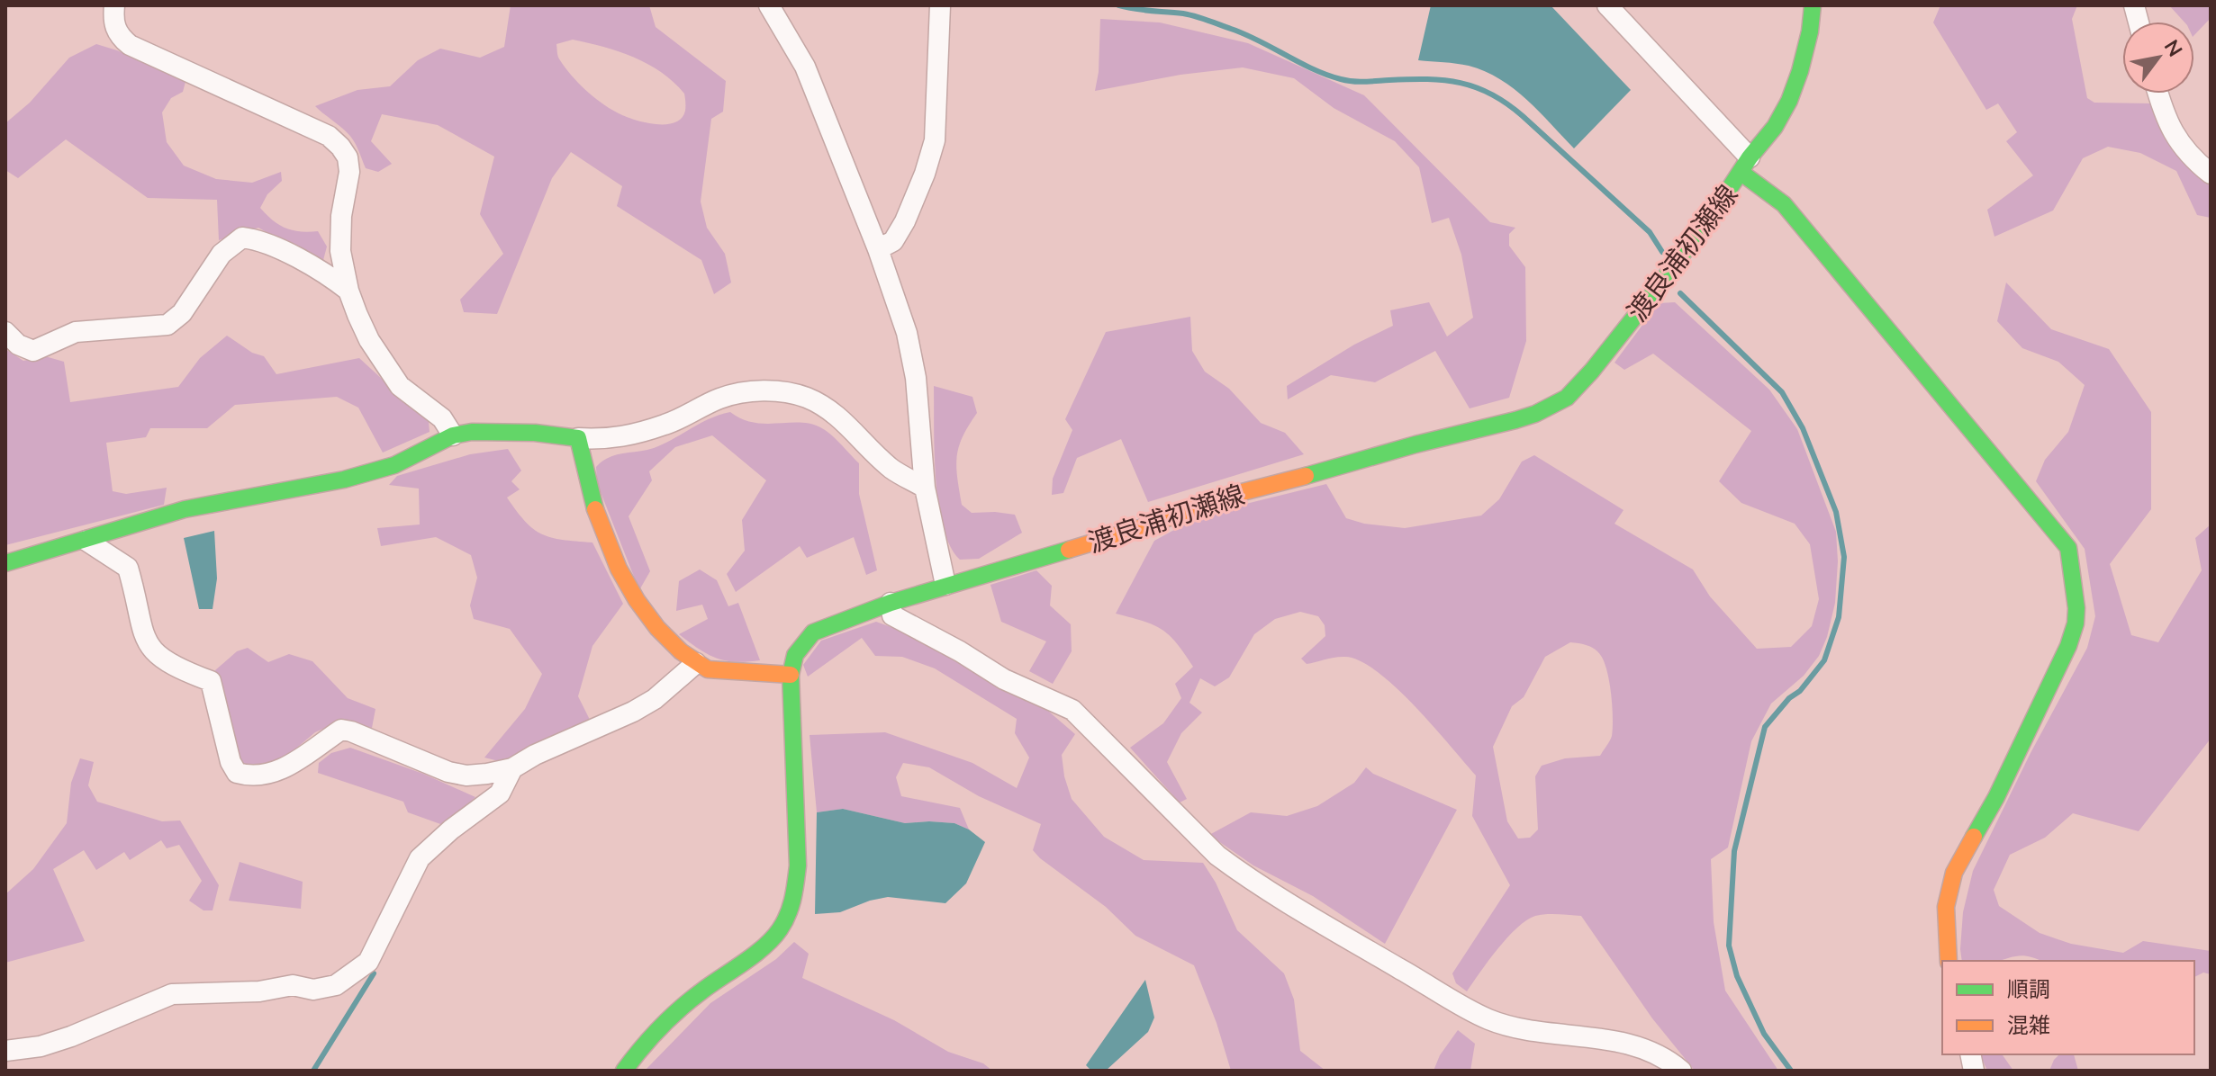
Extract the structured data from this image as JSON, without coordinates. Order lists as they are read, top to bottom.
{
  "streets": {
    "street": ["渡良浦初瀬線"]
  },
  "legend": ["順調", "混雑"],
  "north": "top right"
}
